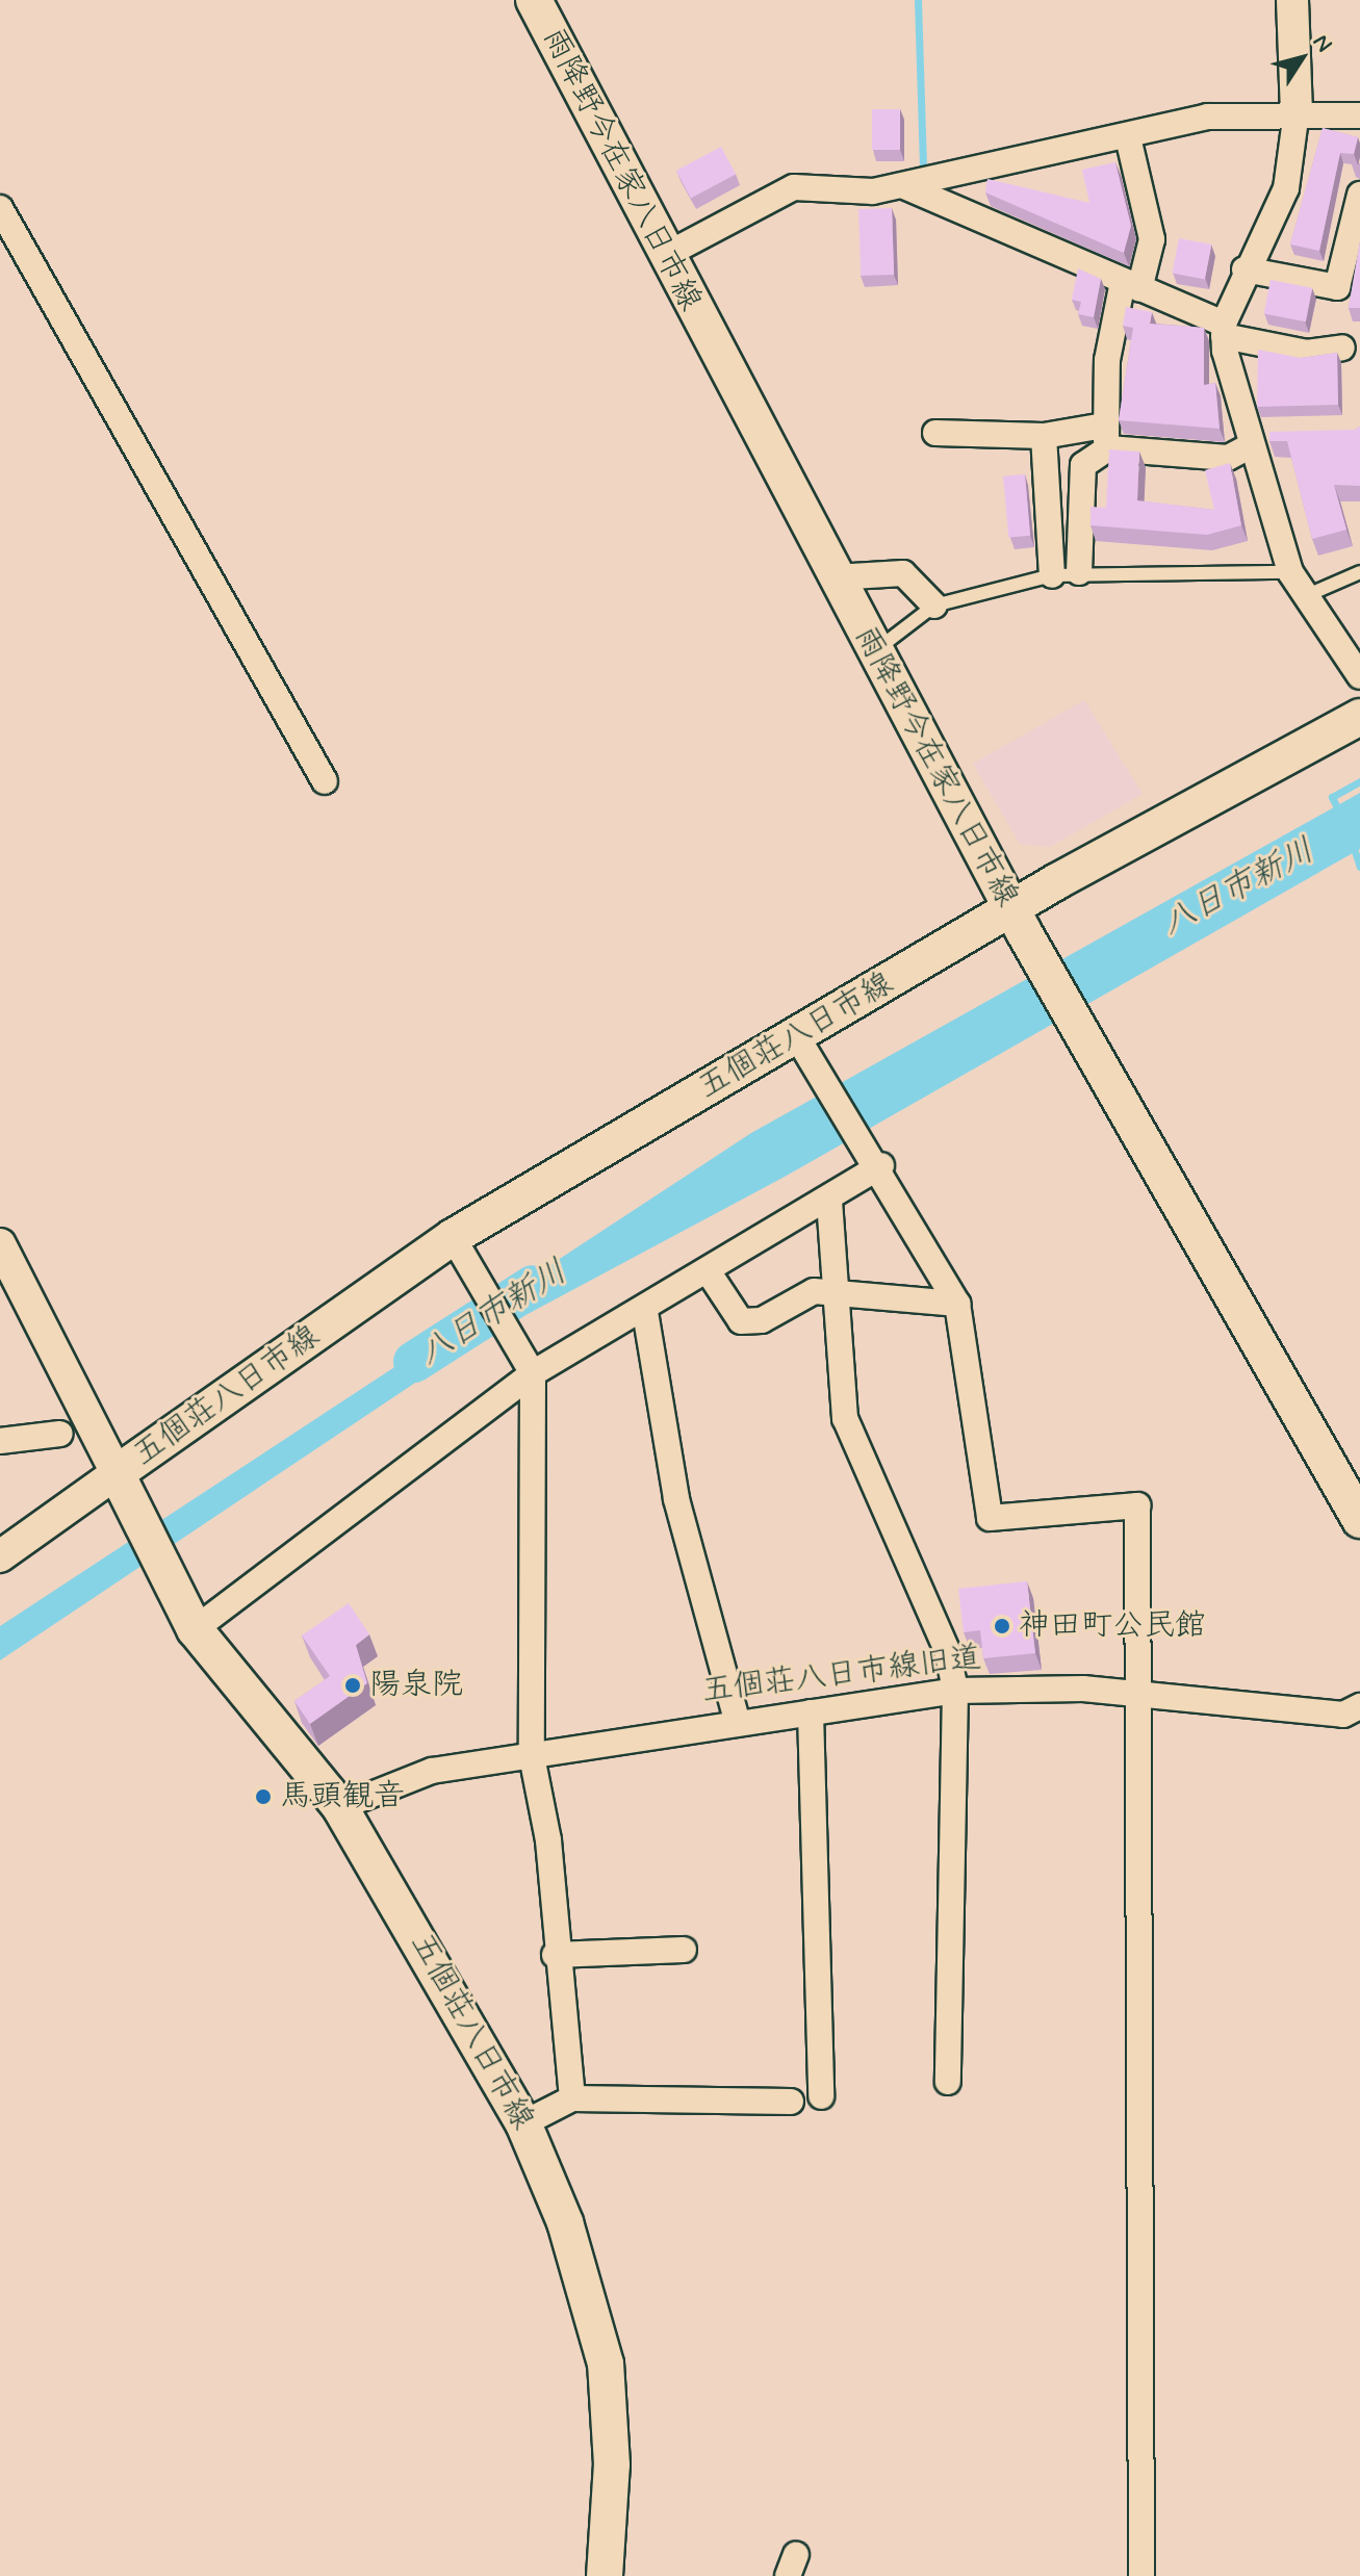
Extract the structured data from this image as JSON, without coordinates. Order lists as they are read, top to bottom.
{
  "streets": {
    "main road": ["雨降野今在家八日市線", "五個荘八日市線"],
    "street": ["五個荘八日市線旧道"]
  },
  "crossings": [
    ["雨降野今在家八日市線", "五個荘八日市線"],
    ["五個荘八日市線", "五個荘八日市線旧道"]
  ],
  "water": ["八日市新川"],
  "places": ["神田町公民館", "陽泉院", "馬頭観音"],
  "north": "top right"
}
